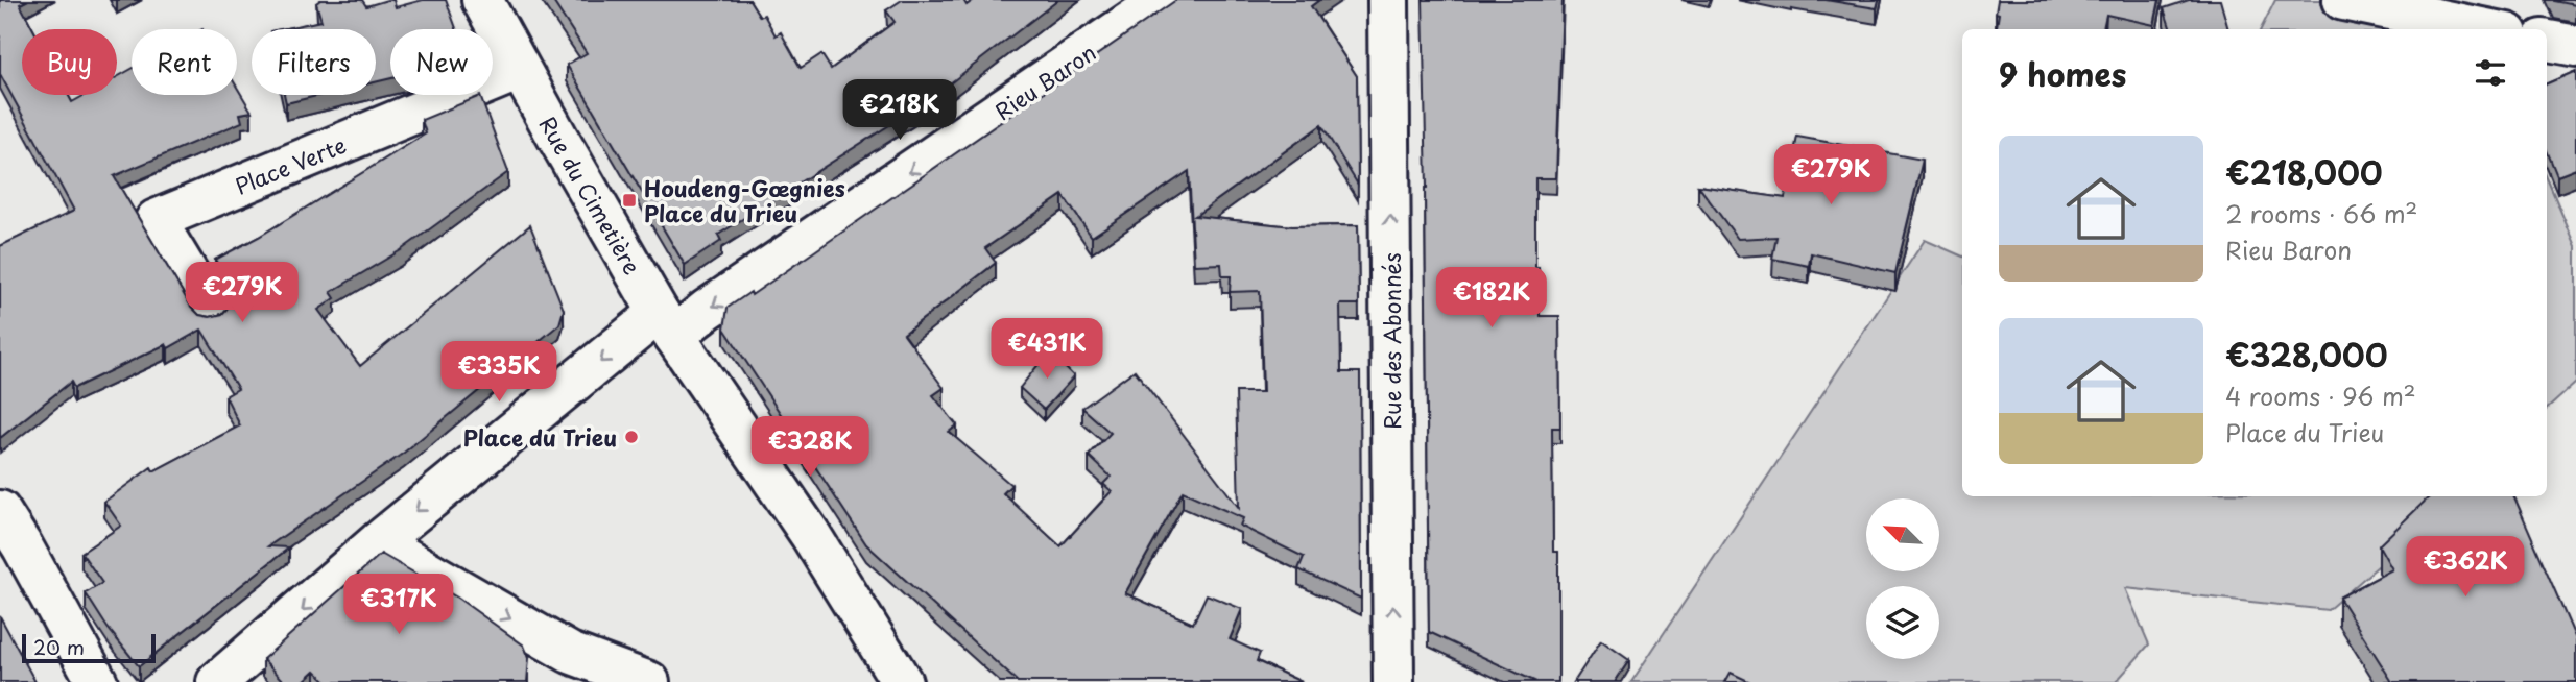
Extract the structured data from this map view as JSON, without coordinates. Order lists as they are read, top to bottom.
{
  "streets": {
    "street": [
      "Rieu Baron",
      "Place Verte",
      "Rue du Cimetière",
      "Rue des Abonnés"
    ]
  },
  "crossings": [
    ["Rieu Baron", "Rue du Cimetière"],
    ["Place Verte", "Rue du Cimetière"]
  ],
  "one_way": ["Rieu Baron", "Rue des Abonnés"],
  "places": {
    "transit": ["Houdeng-Gœgnies Place du Trieu"],
    "other": ["Place du Trieu"]
  },
  "scale_bar": "20 m",
  "north": "top left",
  "page": {
    "chip": [
      "Buy",
      "Rent",
      "Filters",
      "New"
    ],
    "heading": "9 homes",
    "price": [
      "€218K",
      "€279K",
      "€279K",
      "€182K",
      "€431K",
      "€335K",
      "€328K",
      "€362K",
      "€317K"
    ],
    "list": [
      {
        "name": "€218,000",
        "note": "2 rooms · 66 m² · Rieu Baron"
      },
      {
        "name": "€328,000",
        "note": "4 rooms · 96 m² · Place du Trieu"
      }
    ],
    "scale": "20 m"
  }
}
